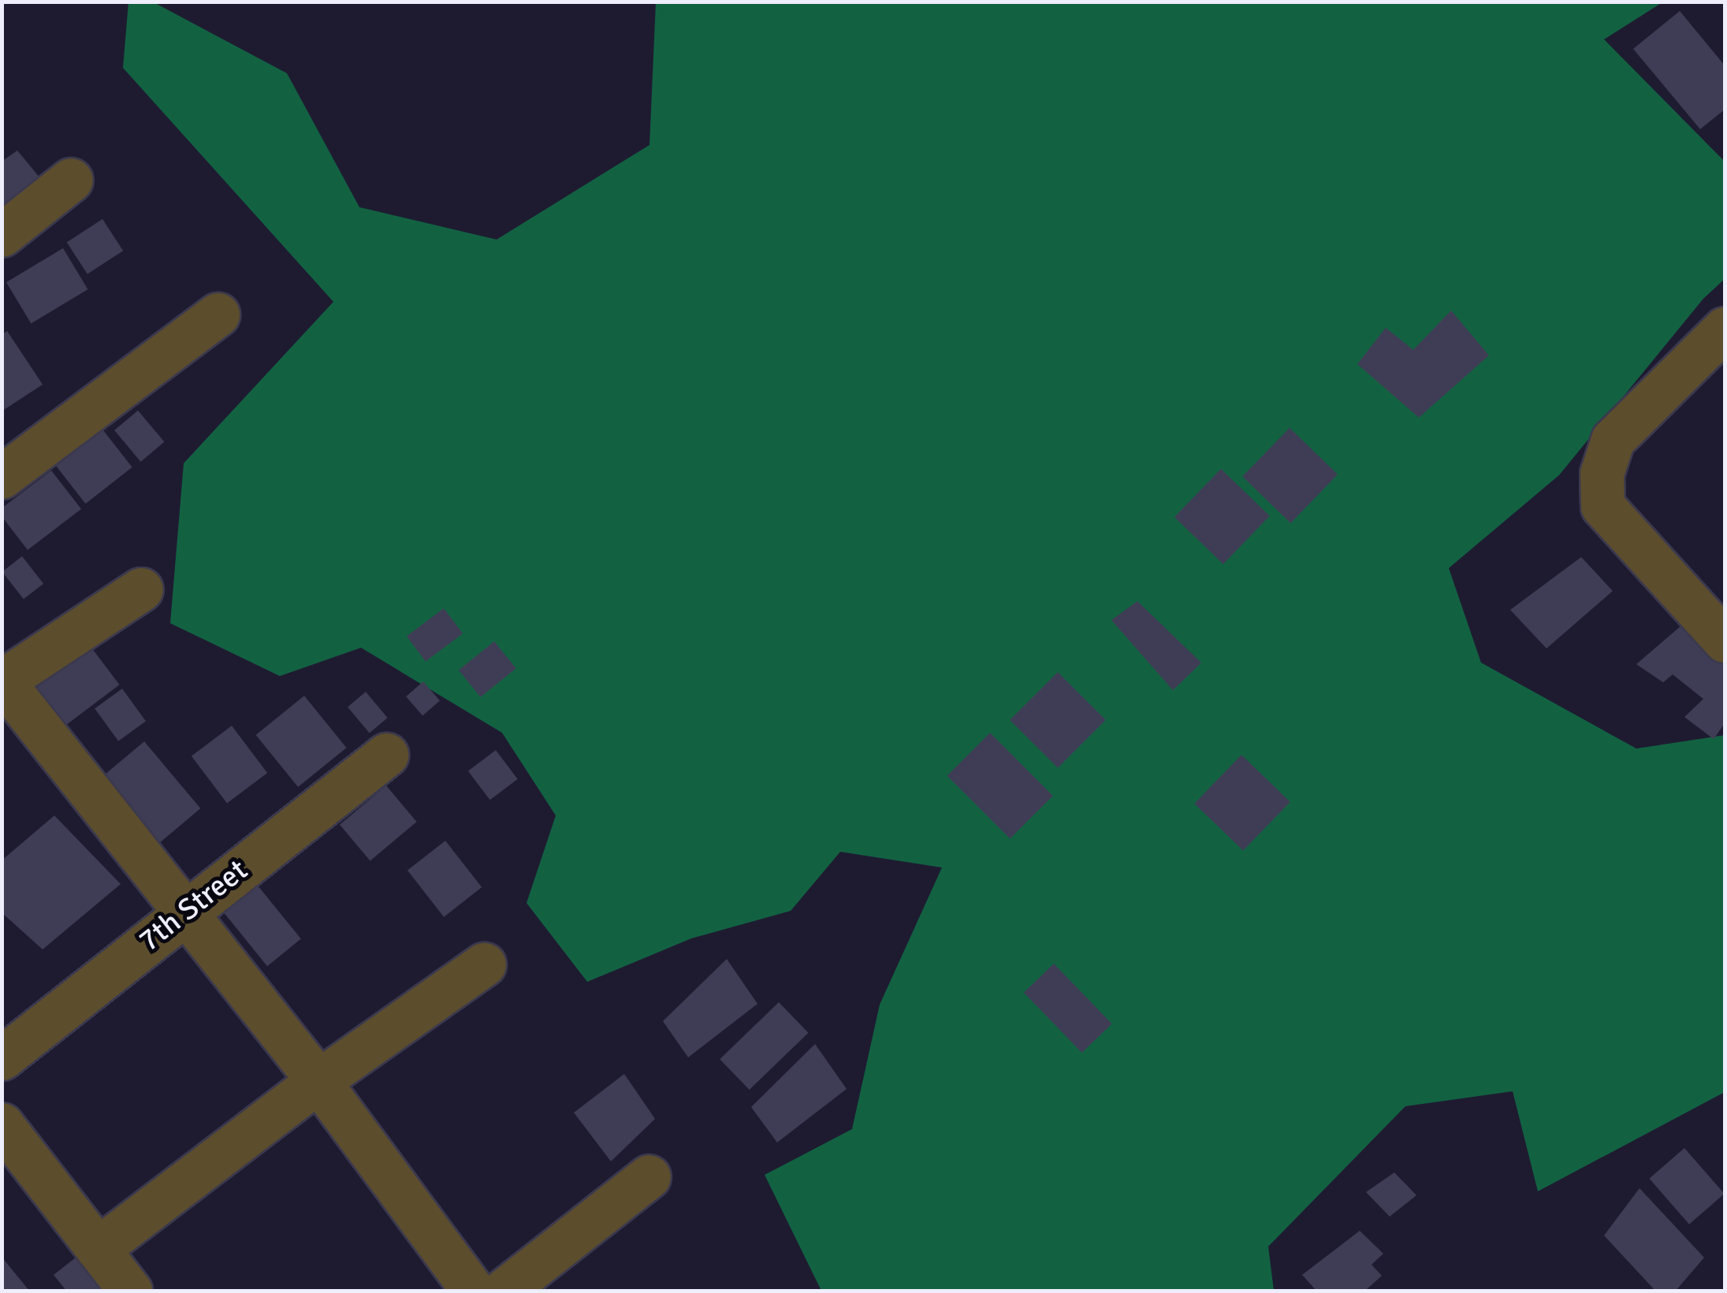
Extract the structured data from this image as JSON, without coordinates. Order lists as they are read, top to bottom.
{
  "streets": {
    "street": ["7th Street"]
  }
}
